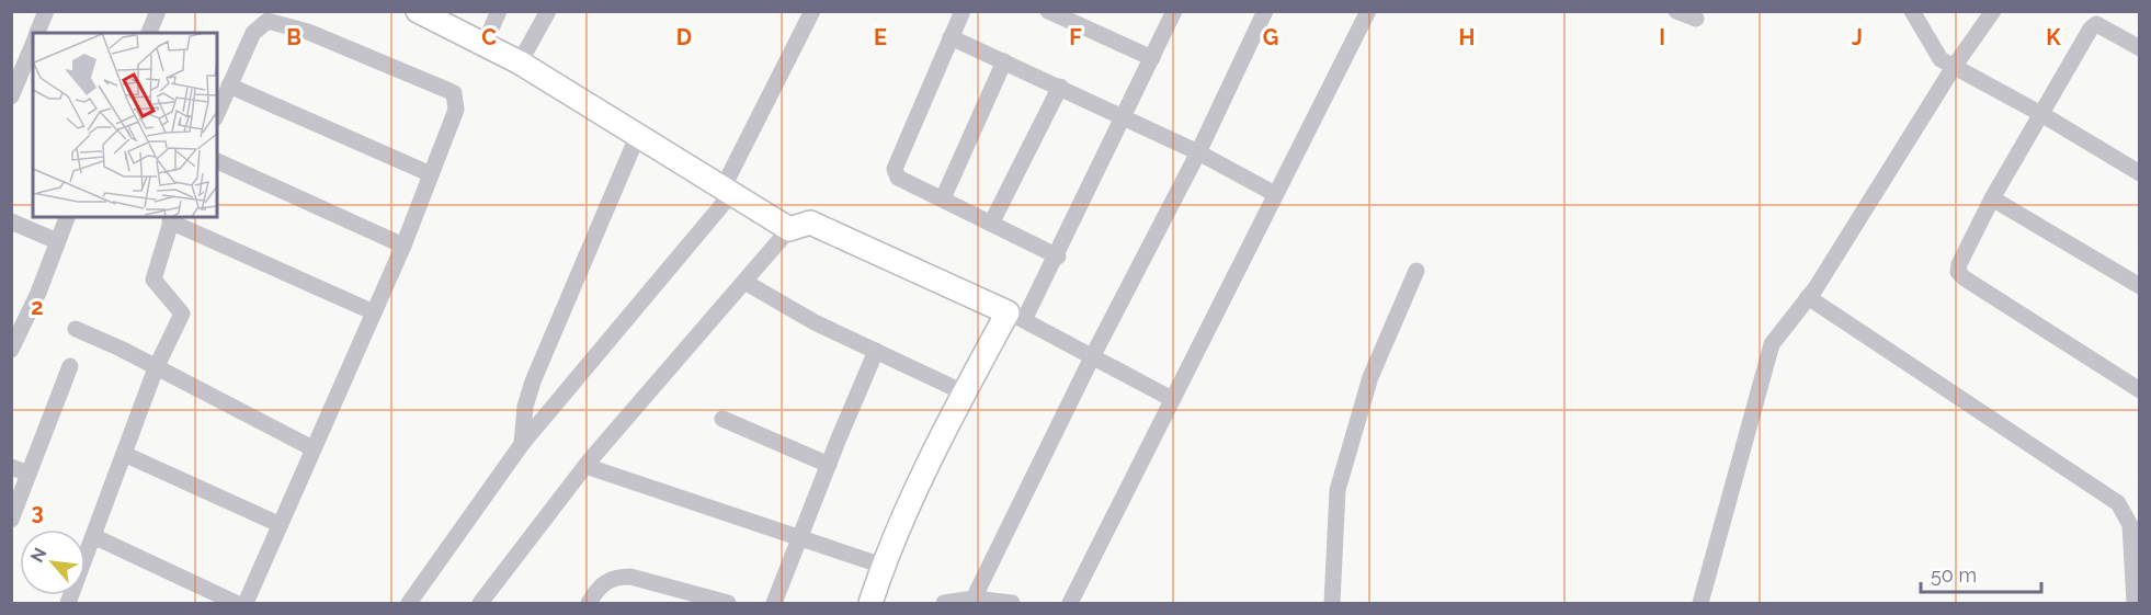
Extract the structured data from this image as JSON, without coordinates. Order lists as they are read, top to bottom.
{
  "scale_bar": "50 m",
  "north": "top left",
  "grid": {
    "columns": [
      "B",
      "C",
      "D",
      "E",
      "F",
      "G",
      "H",
      "I",
      "J",
      "K"
    ],
    "rows": ["2", "3"]
  }
}
